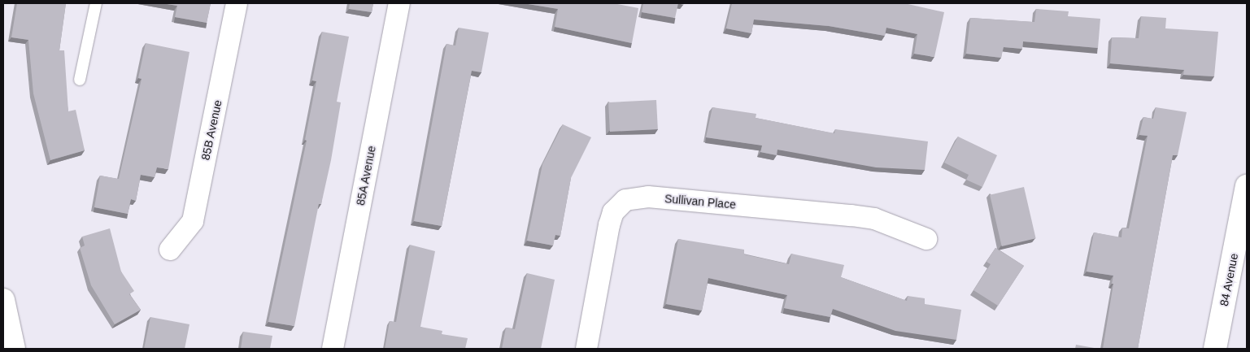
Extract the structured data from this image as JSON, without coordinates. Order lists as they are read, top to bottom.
{
  "streets": {
    "street": [
      "85B Avenue",
      "85A Avenue",
      "Sullivan Place",
      "84 Avenue"
    ]
  }
}
